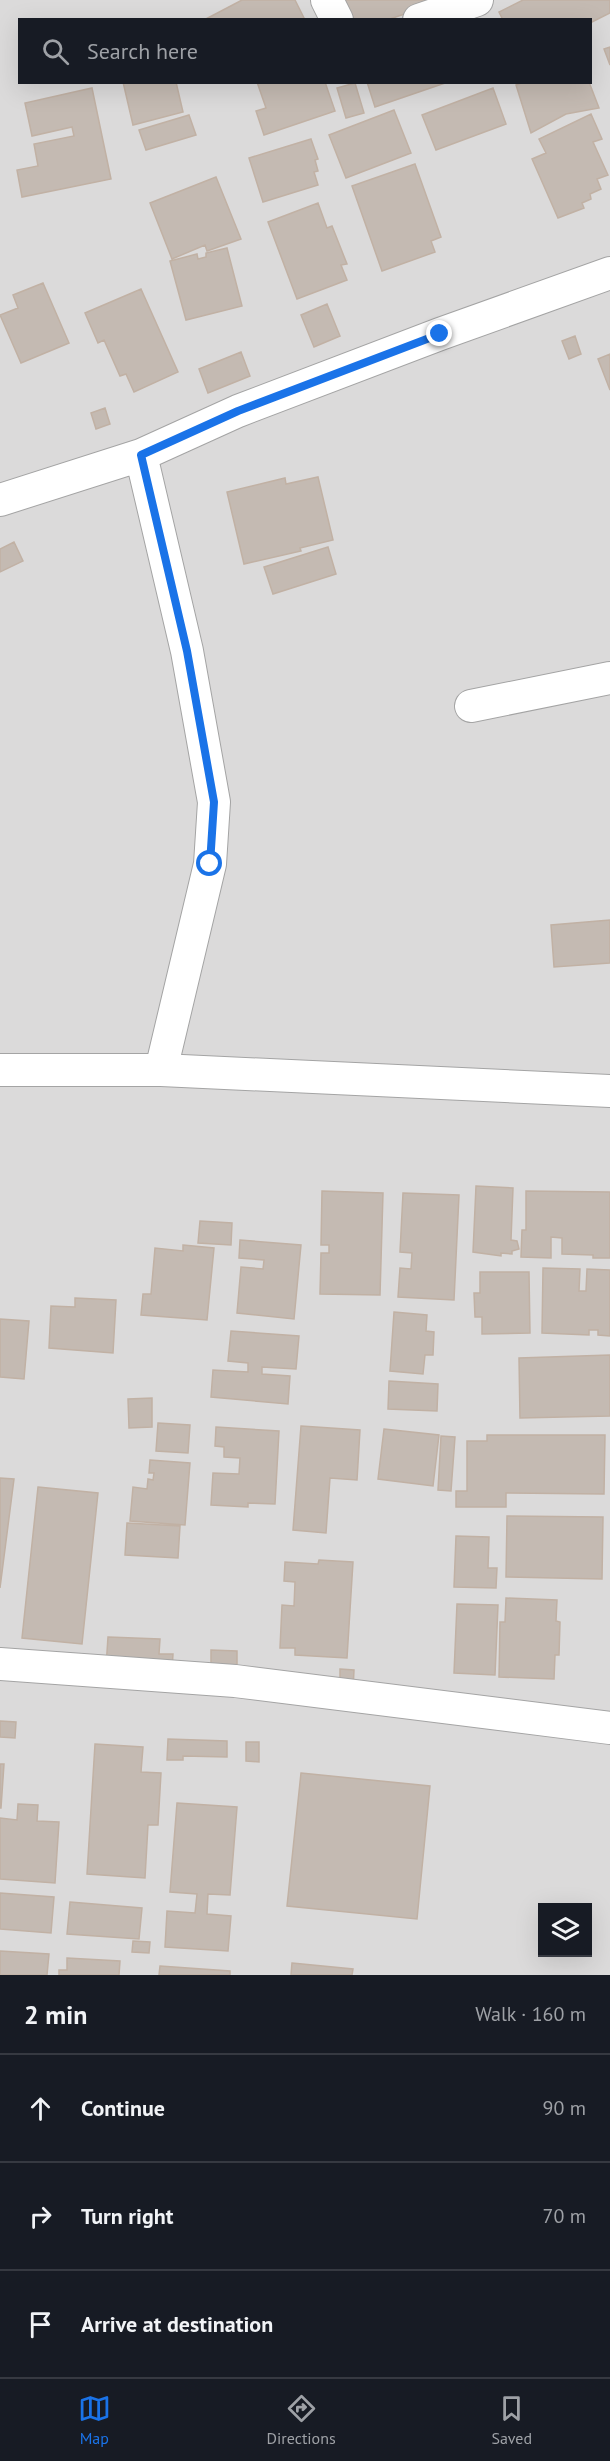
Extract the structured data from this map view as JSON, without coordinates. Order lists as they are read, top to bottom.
{
  "page": {
    "search": "Search here",
    "heading": ["2 min", "Walk · 160 m"],
    "list": [
      ["Continue", "90 m"],
      ["Turn right", "70 m"],
      "Arrive at destination"
    ],
    "nav": ["Map", "Directions", "Saved"]
  }
}
